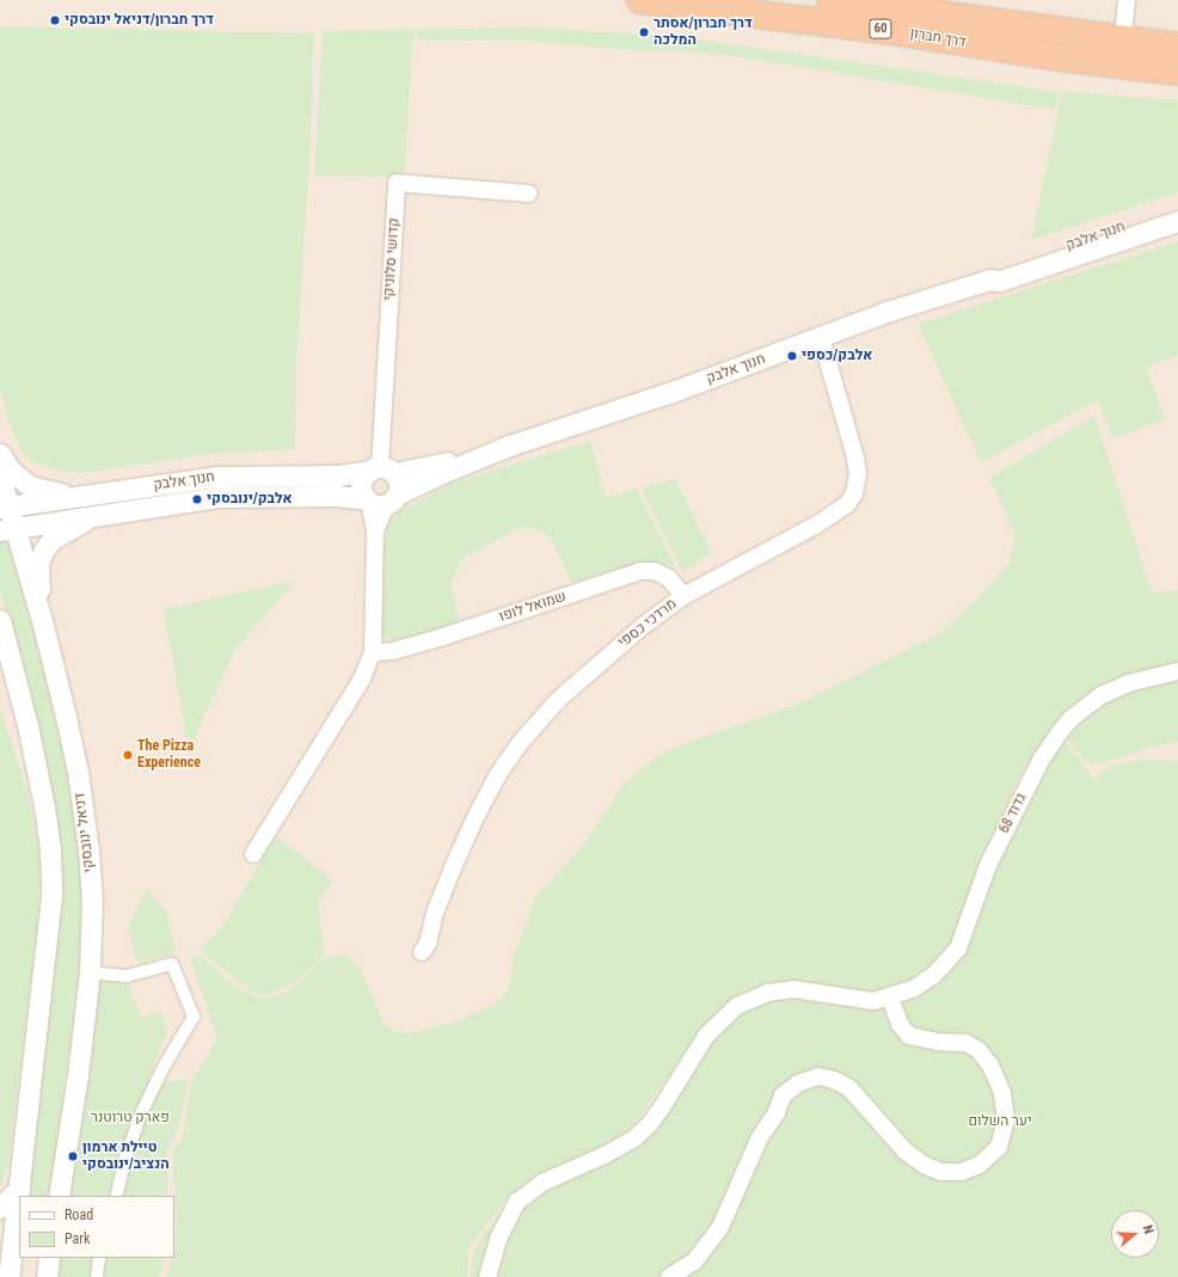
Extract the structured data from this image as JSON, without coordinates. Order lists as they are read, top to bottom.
{
  "streets": {
    "highway": ["60", "דרך חברון"],
    "street": [
      "חנוך אלבק",
      "קדושי סלוניקי",
      "שמואל לופו",
      "מרדכי כספי",
      "גדוד 68",
      "דניאל ינובסקי"
    ]
  },
  "crossings": [
    ["60", "דרך חברון"],
    ["חנוך אלבק", "קדושי סלוניקי"],
    ["חנוך אלבק", "מרדכי כספי"],
    ["חנוך אלבק", "דניאל ינובסקי"],
    ["שמואל לופו", "מרדכי כספי"]
  ],
  "parks": ["פארק טרוטנר", "יער השלום"],
  "places": [
    "דרך חברון/דניאל ינובסקי",
    "דרך חברון/אסתר המלכה",
    "אלבק/כספי",
    "אלבק/ינובסקי",
    "The Pizza Experience",
    "טיילת ארמון הנציב/ינובסקי"
  ],
  "legend": ["Road", "Park"],
  "north": "right"
}
